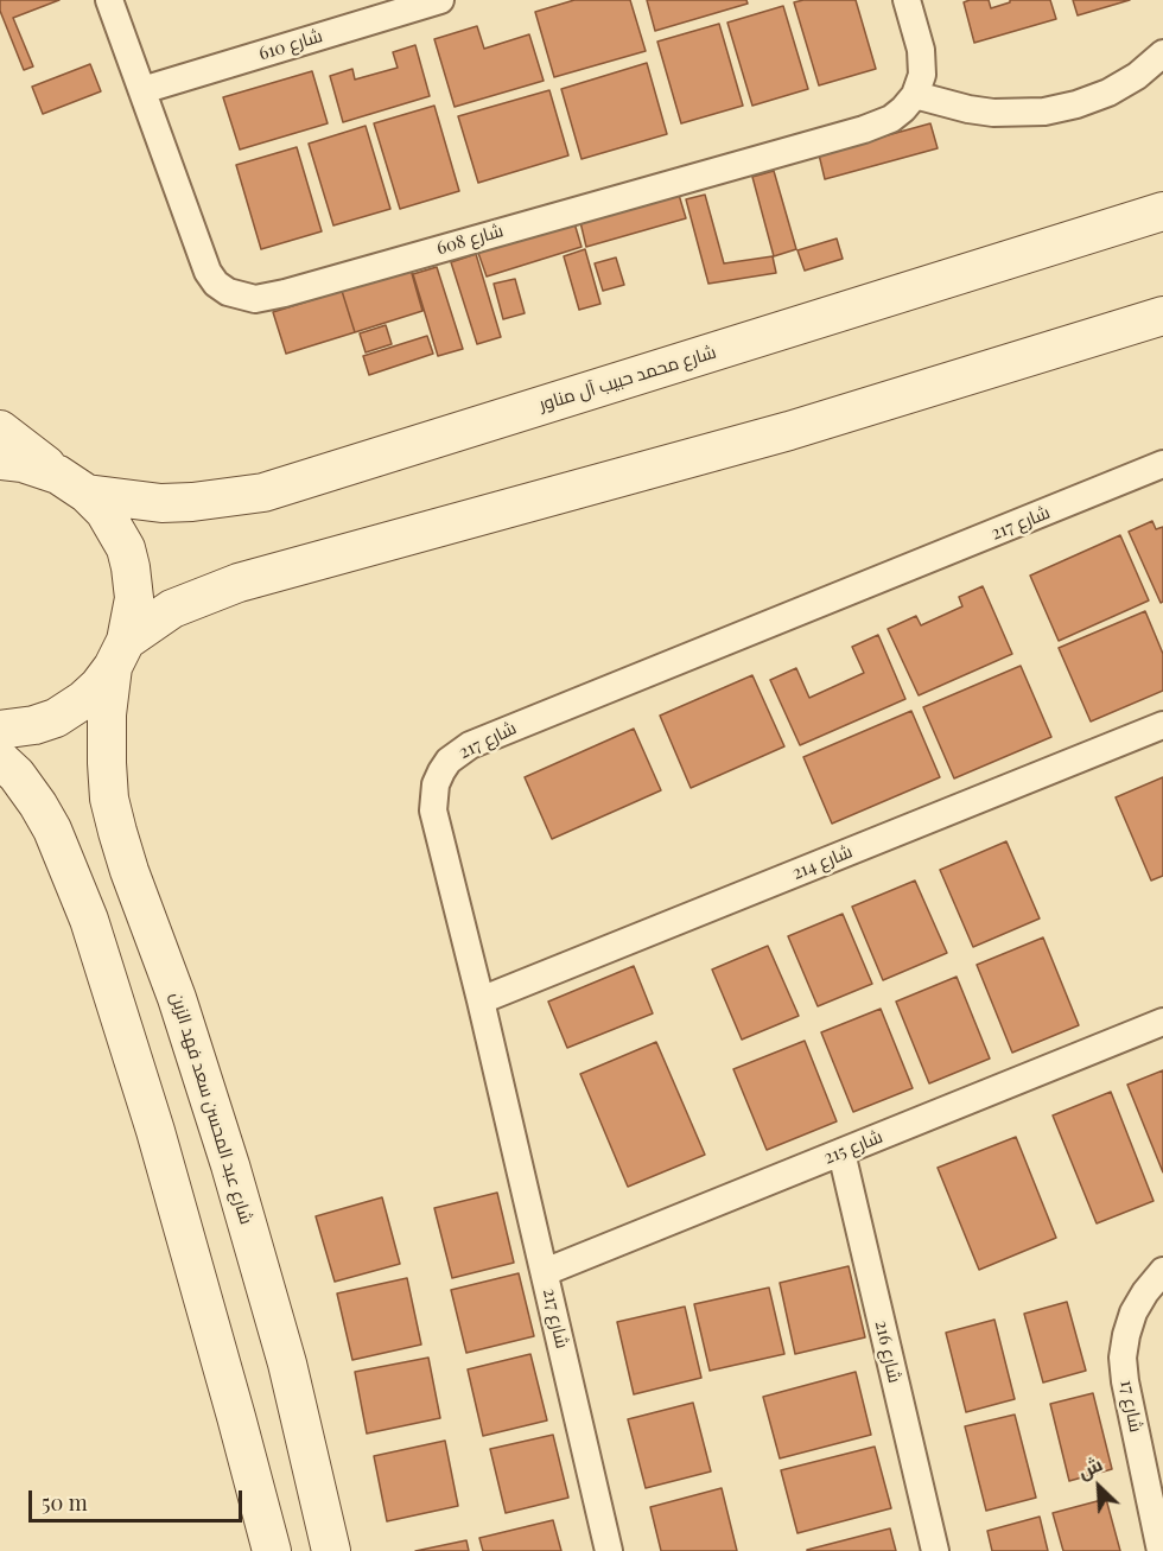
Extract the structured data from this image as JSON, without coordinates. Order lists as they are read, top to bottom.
{
  "streets": {
    "main road": ["شارع محمد حبيب آل مناور", "شارع عبد المحسن سعد فهد الزبن"],
    "street": [
      "شارع 610",
      "شارع 608",
      "شارع 217",
      "شارع 214",
      "شارع 215",
      "شارع 216",
      "شارع 17"
    ]
  },
  "crossings": [
    ["شارع 610", "شارع 608"],
    ["شارع محمد حبيب آل مناور", "شارع عبد المحسن سعد فهد الزبن"],
    ["شارع 217", "شارع 214"],
    ["شارع 217", "شارع 215"],
    ["شارع 215", "شارع 216"]
  ],
  "scale_bar": "50 m",
  "north": "top left"
}
